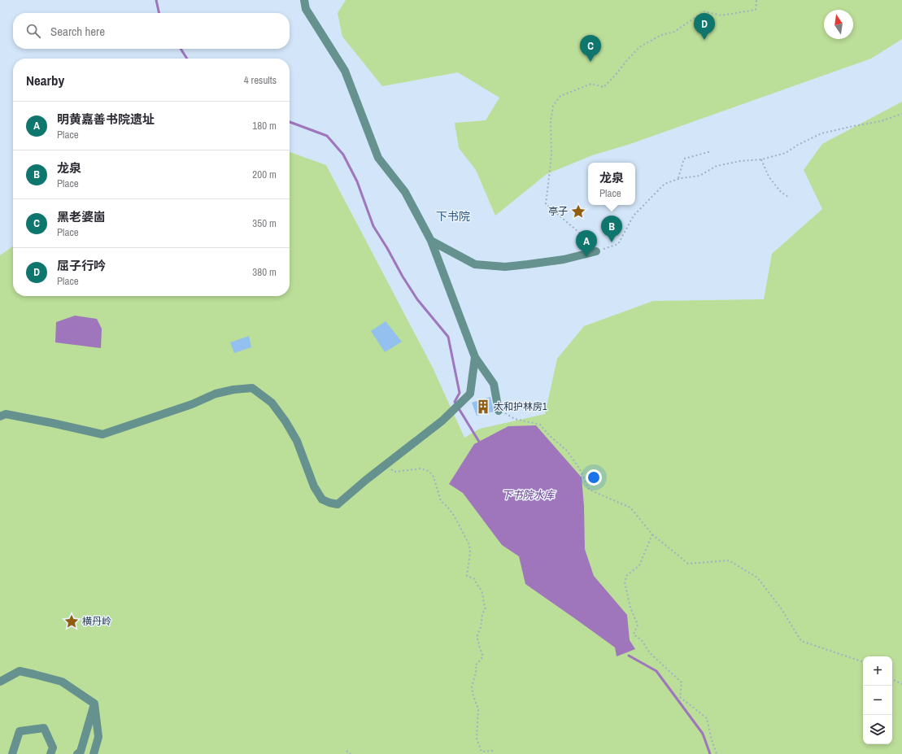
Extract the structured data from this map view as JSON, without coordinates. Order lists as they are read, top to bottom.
{
  "districts": ["下书院"],
  "water": ["下书院水库"],
  "places": {
    "place": ["亭子", "横丹岭"],
    "building": ["太和护林房1"]
  },
  "north": "top",
  "page": {
    "pins": [
      "D",
      "C",
      "B",
      "A"
    ],
    "search": "Search here",
    "heading": ["Nearby", "4 results"],
    "list": [
      {
        "mark": "A",
        "name": "明黄嘉善书院遗址",
        "note": "Place",
        "value": "180 m"
      },
      {
        "mark": "B",
        "name": "龙泉",
        "note": "Place",
        "value": "200 m"
      },
      {
        "mark": "C",
        "name": "黑老婆崮",
        "note": "Place",
        "value": "350 m"
      },
      {
        "mark": "D",
        "name": "屈子行吟",
        "note": "Place",
        "value": "380 m"
      }
    ],
    "popup": ["龙泉", "Place"],
    "map_buttons": ["+", "−"]
  }
}
